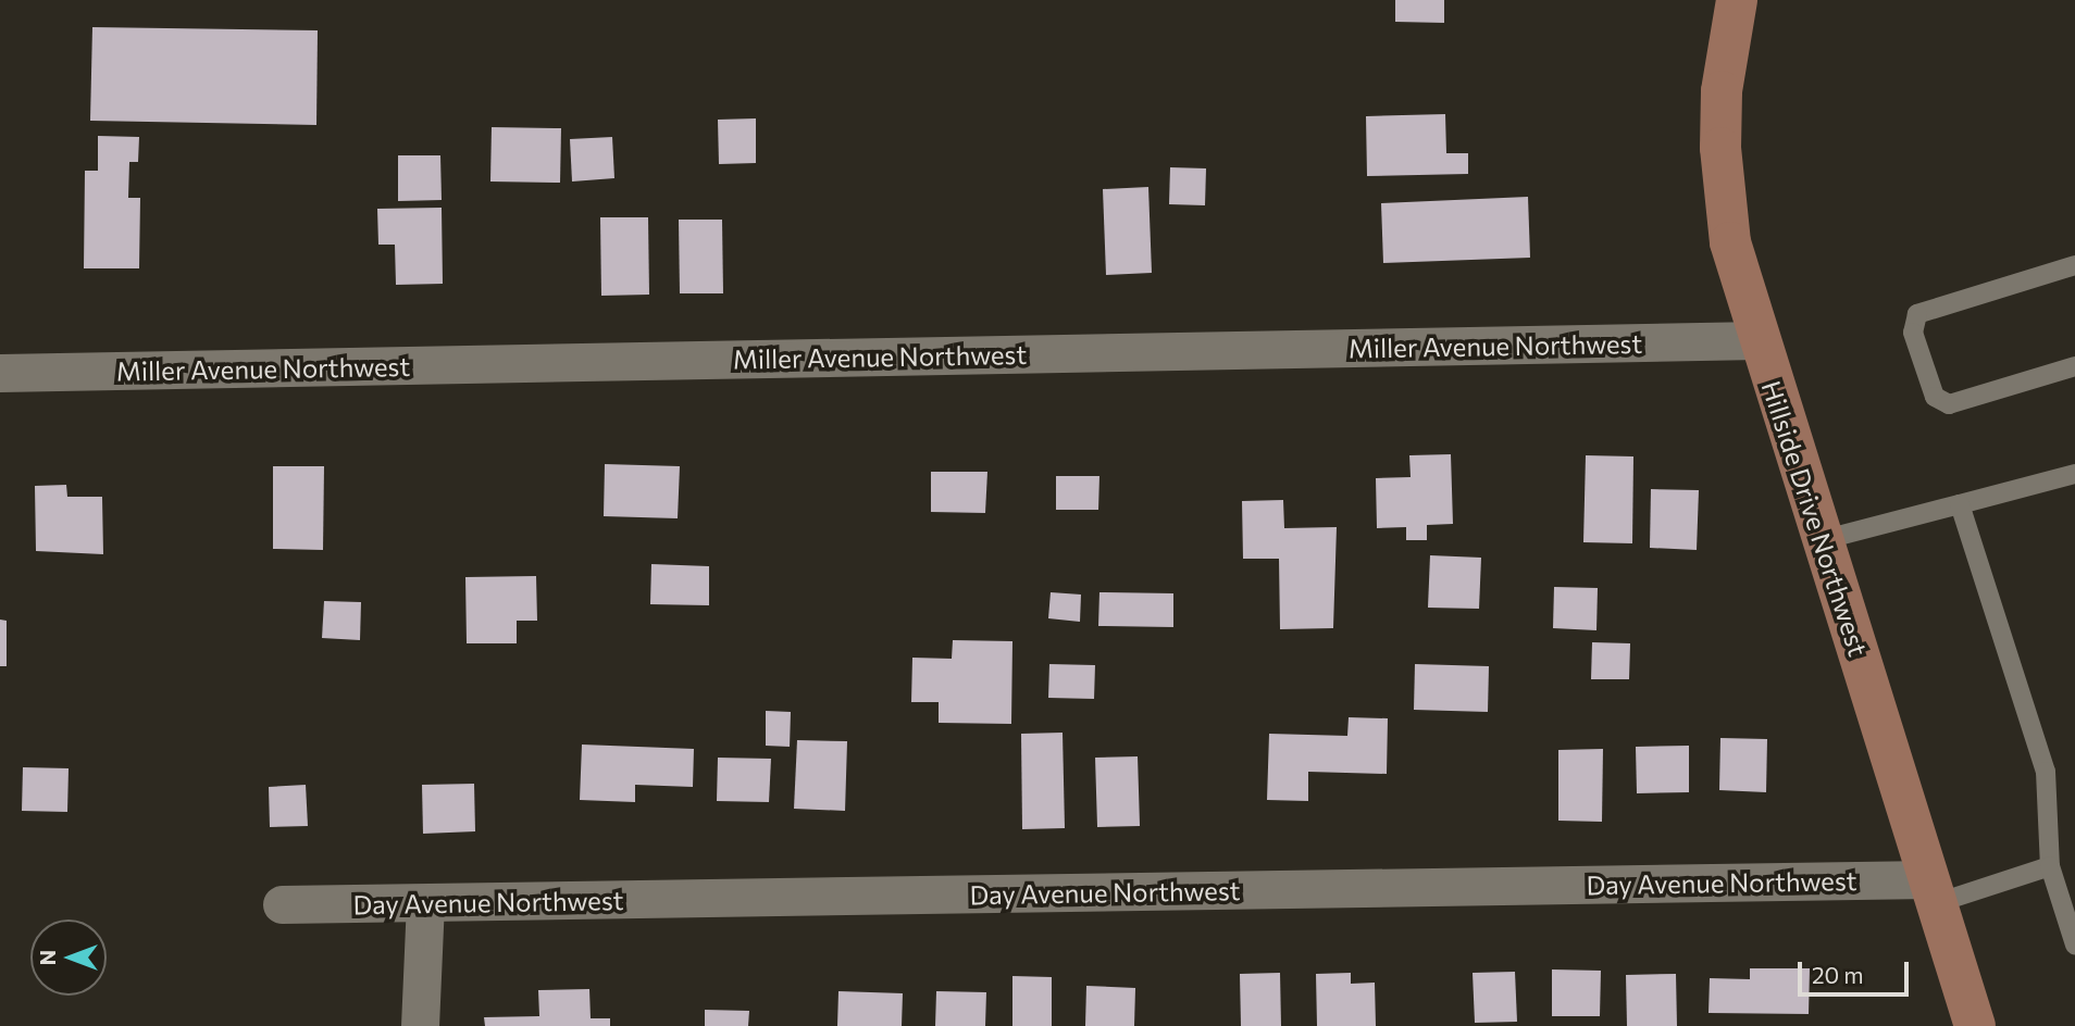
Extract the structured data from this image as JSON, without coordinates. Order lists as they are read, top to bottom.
{
  "streets": {
    "main road": ["Hillside Drive Northwest"],
    "street": ["Miller Avenue Northwest", "Day Avenue Northwest"]
  },
  "crossings": [
    ["Miller Avenue Northwest", "Hillside Drive Northwest"],
    ["Hillside Drive Northwest", "Day Avenue Northwest"]
  ],
  "scale_bar": "20 m",
  "north": "left"
}
